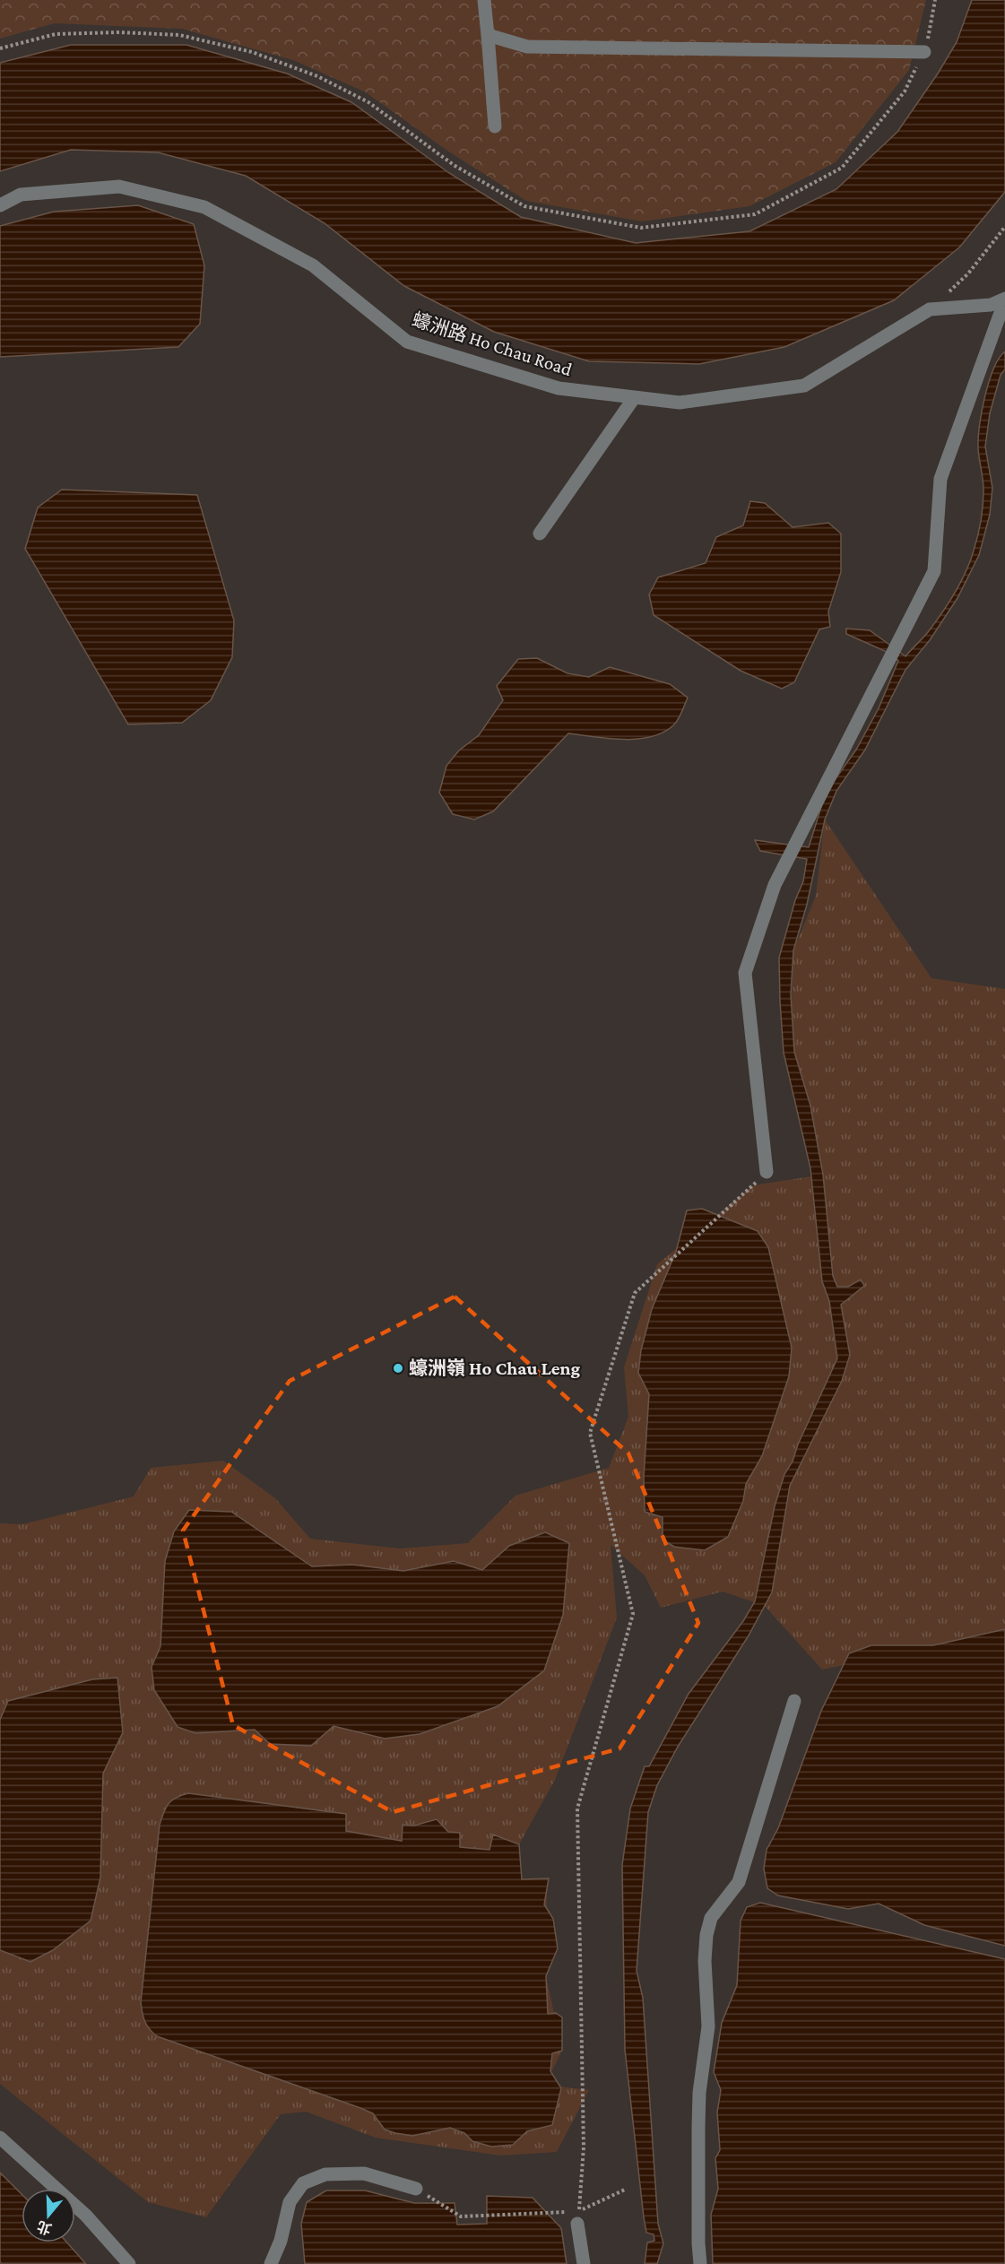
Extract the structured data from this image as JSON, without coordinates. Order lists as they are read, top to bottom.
{
  "streets": {
    "street": ["蠔洲路 Ho Chau Road"]
  },
  "places": ["蠔洲嶺 Ho Chau Leng"],
  "north": "bottom"
}
